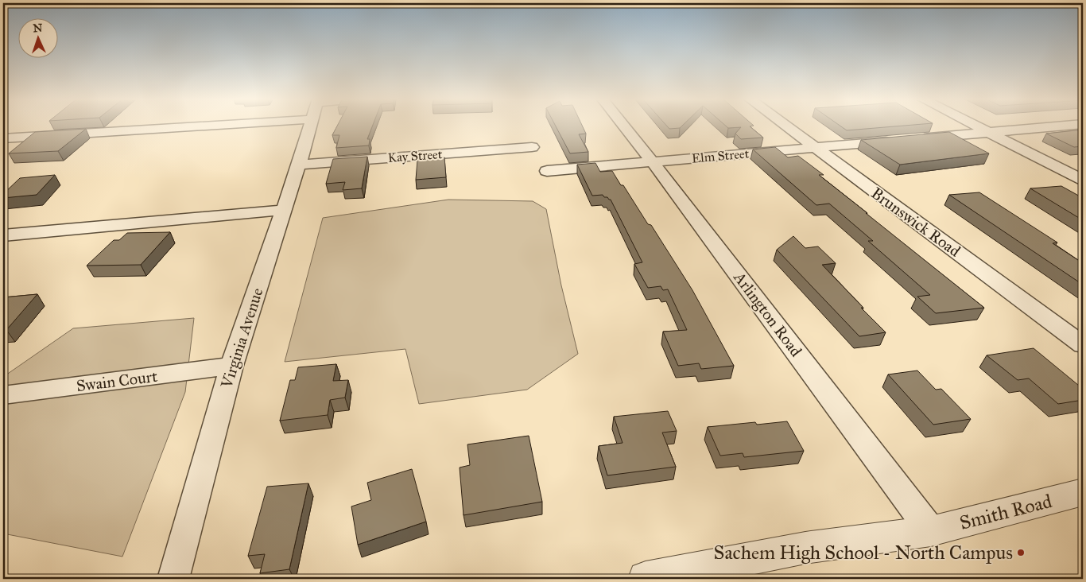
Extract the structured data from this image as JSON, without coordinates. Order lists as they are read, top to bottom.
{
  "streets": {
    "street": [
      "Kay Street",
      "Elm Street",
      "Brunswick Road",
      "Arlington Road",
      "Virginia Avenue",
      "Swain Court",
      "Smith Road"
    ]
  },
  "crossings": [
    ["Kay Street", "Virginia Avenue"],
    ["Elm Street", "Brunswick Road"],
    ["Elm Street", "Arlington Road"],
    ["Arlington Road", "Smith Road"],
    ["Virginia Avenue", "Swain Court"]
  ],
  "places": ["Sachem High School - North Campus"],
  "north": "top"
}
